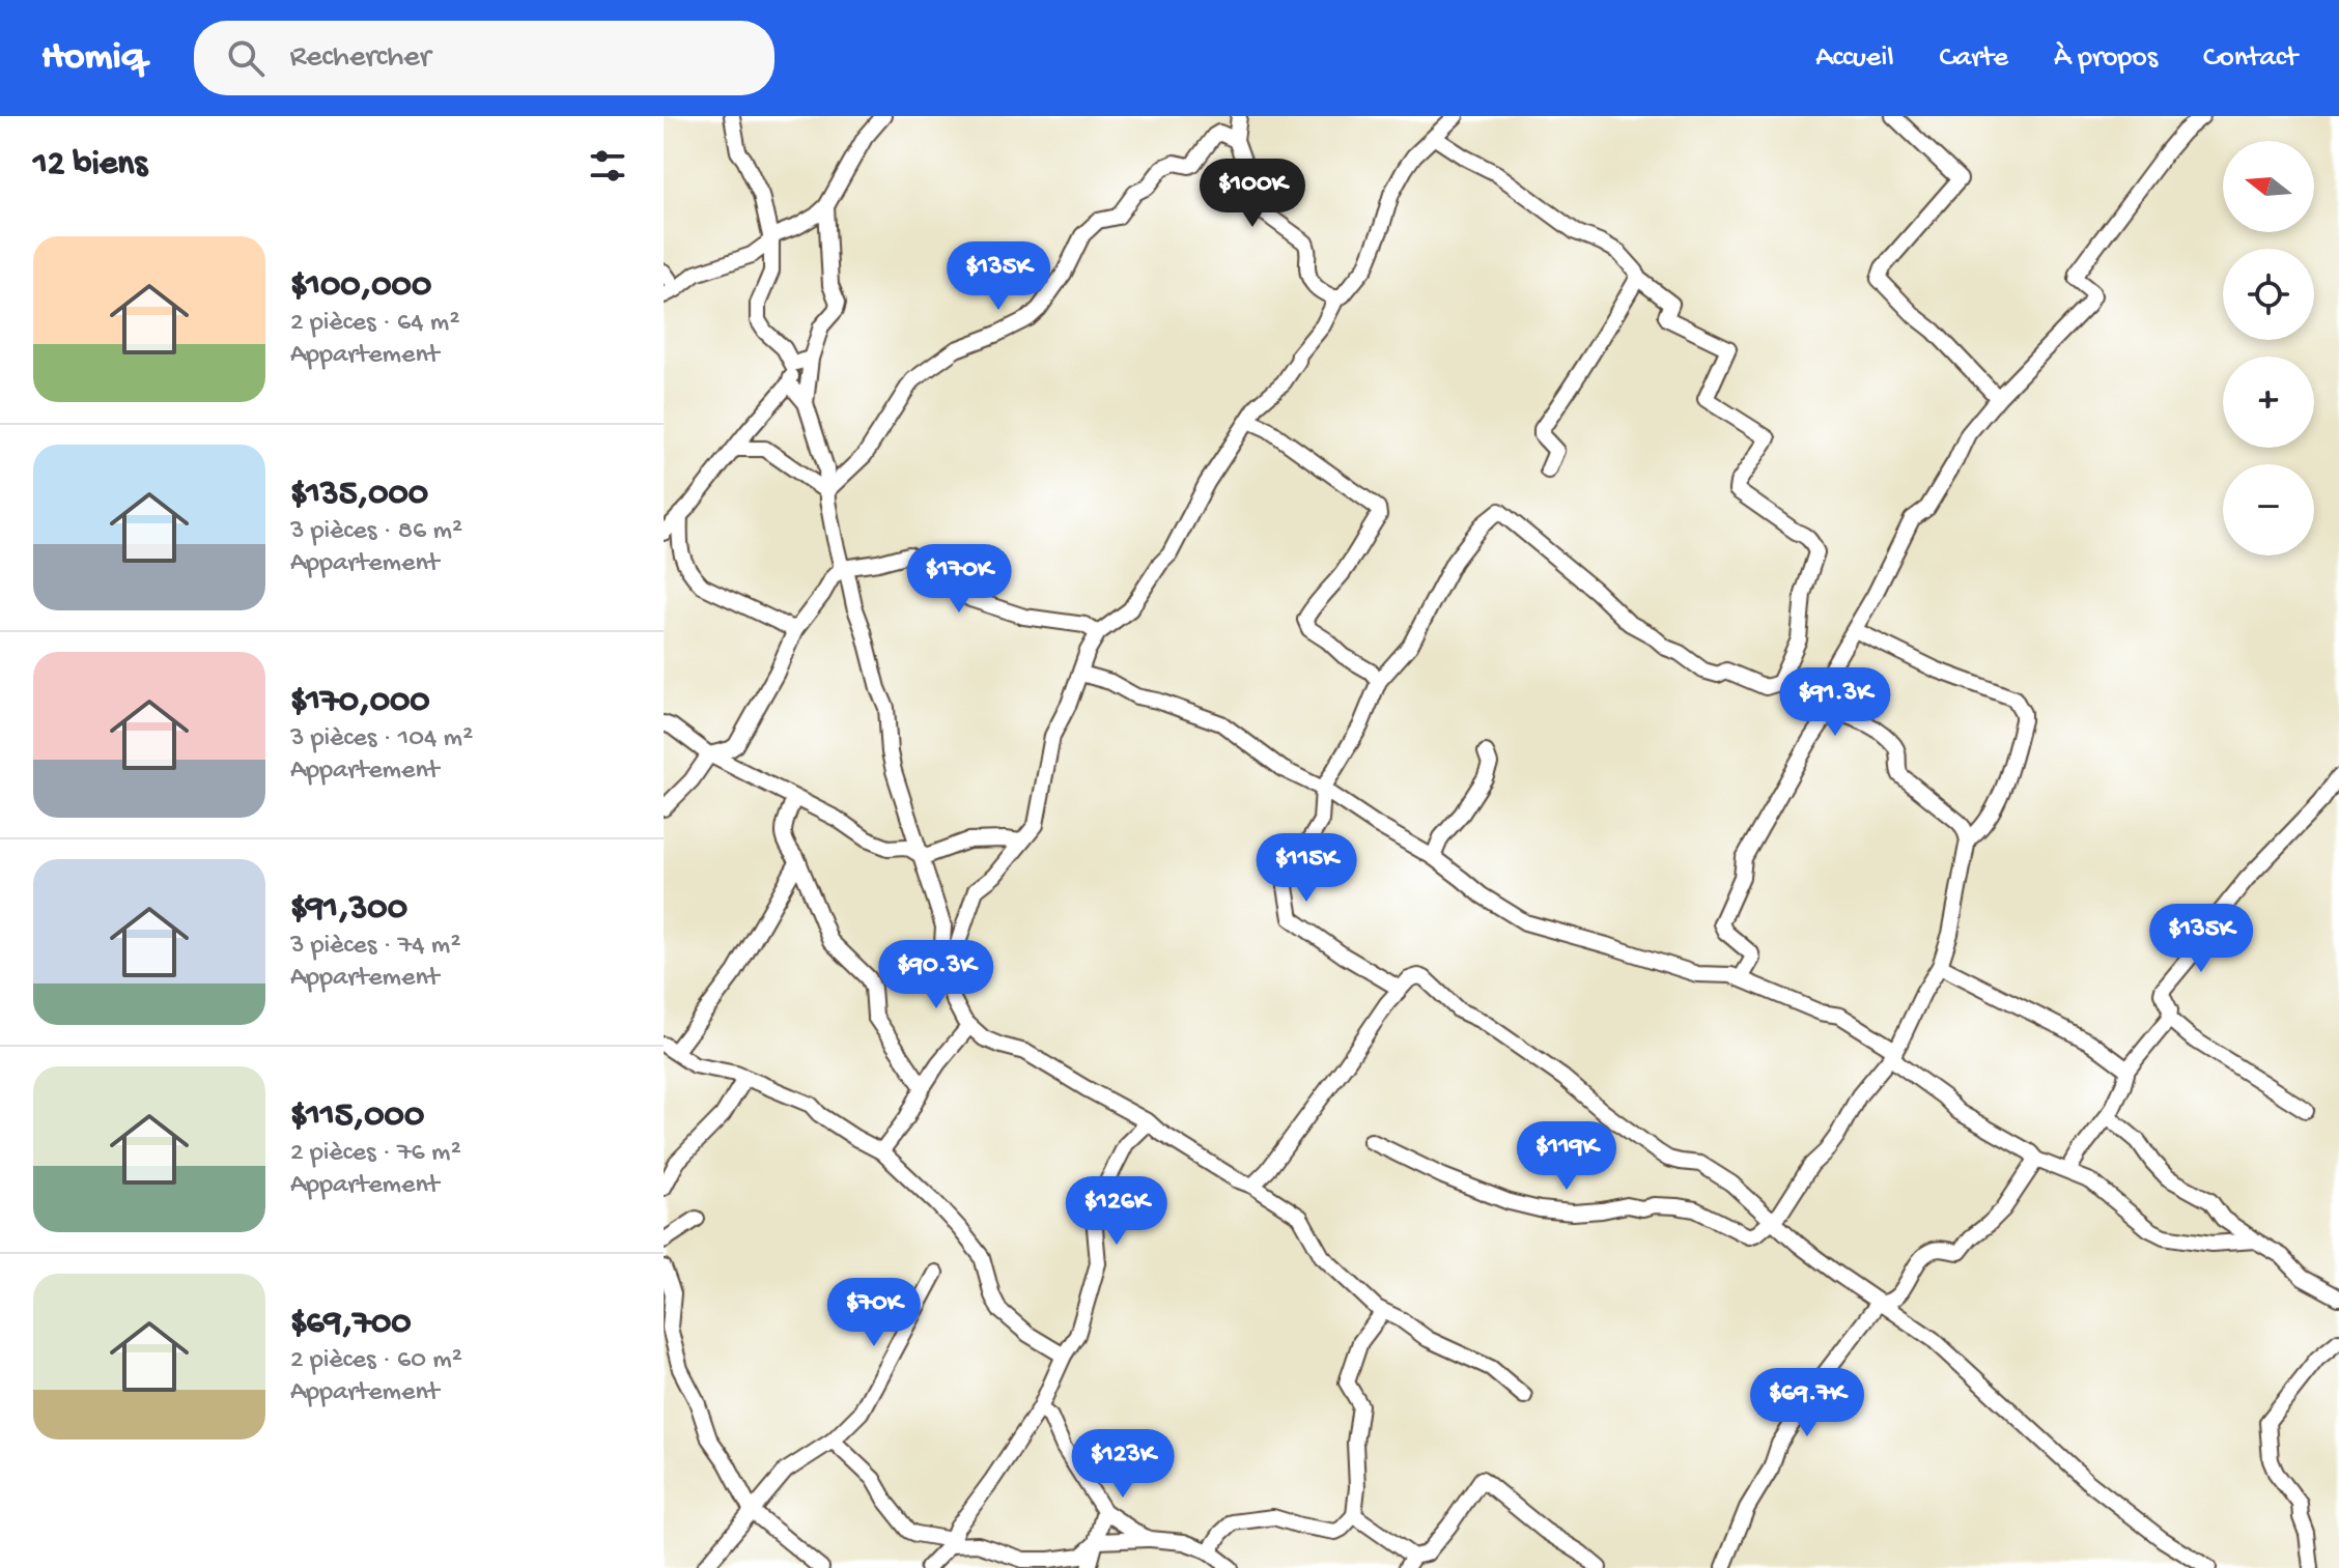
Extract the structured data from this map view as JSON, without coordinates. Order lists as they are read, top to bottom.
{
  "north": "left",
  "page": {
    "header": "Homiq",
    "search": "Rechercher",
    "nav": [
      "Accueil",
      "Carte",
      "À propos",
      "Contact"
    ],
    "heading": "12 biens",
    "map_buttons": ["+", "−"],
    "price": [
      "$100K",
      "$135K",
      "$170K",
      "$91.3K",
      "$115K",
      "$135K",
      "$90.3K",
      "$119K",
      "$126K",
      "$70K",
      "$69.7K",
      "$123K"
    ],
    "list": [
      {
        "name": "$100,000",
        "note": "2 pièces · 64 m² · Appartement"
      },
      {
        "name": "$135,000",
        "note": "3 pièces · 86 m² · Appartement"
      },
      {
        "name": "$170,000",
        "note": "3 pièces · 104 m² · Appartement"
      },
      {
        "name": "$91,300",
        "note": "3 pièces · 74 m² · Appartement"
      },
      {
        "name": "$115,000",
        "note": "2 pièces · 76 m² · Appartement"
      },
      {
        "name": "$69,700",
        "note": "2 pièces · 60 m² · Appartement"
      }
    ]
  }
}
